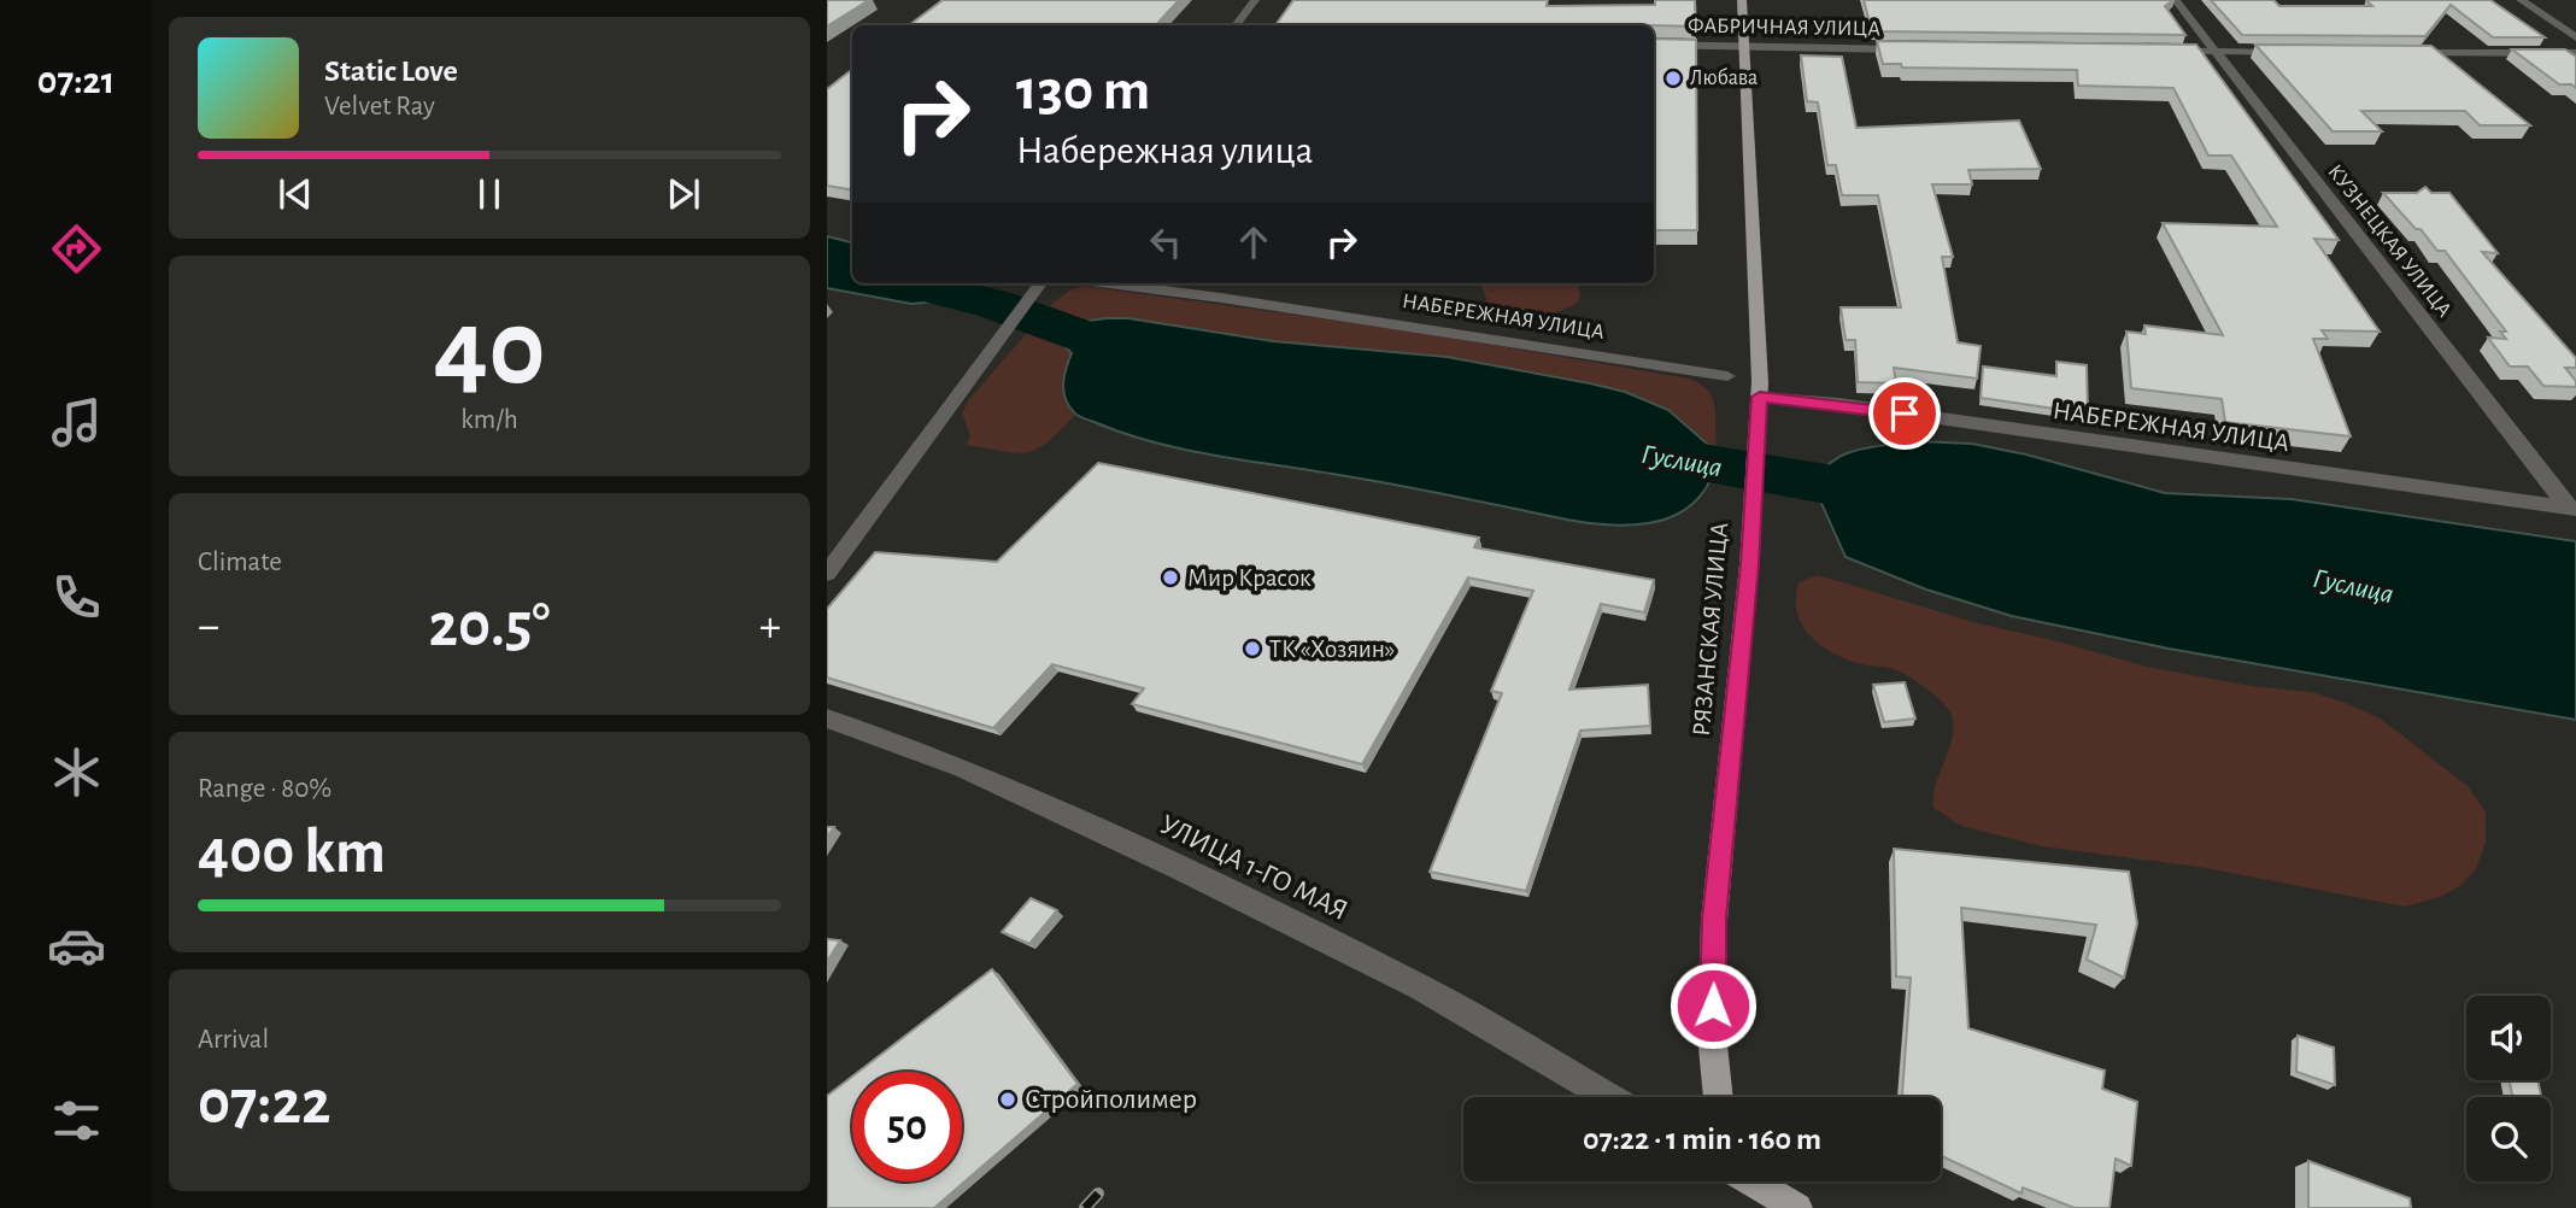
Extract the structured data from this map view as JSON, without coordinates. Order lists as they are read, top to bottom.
{
  "streets": {
    "main road": ["РЯЗАНСКАЯ УЛИЦА"],
    "street": [
      "ФАБРИЧНАЯ УЛИЦА",
      "КУЗНЕЦКАЯ УЛИЦА",
      "НАБЕРЕЖНАЯ УЛИЦА",
      "УЛИЦА 1-ГО МАЯ"
    ]
  },
  "crossings": [
    ["ФАБРИЧНАЯ УЛИЦА", "РЯЗАНСКАЯ УЛИЦА"],
    ["КУЗНЕЦКАЯ УЛИЦА", "НАБЕРЕЖНАЯ УЛИЦА"],
    ["НАБЕРЕЖНАЯ УЛИЦА", "РЯЗАНСКАЯ УЛИЦА"]
  ],
  "water": ["Гуслица"],
  "places": [
    "Любава",
    "Мир Красок",
    "ТК «Хозяин»",
    "Стройполимер"
  ],
  "page": {
    "tabs": "07:21",
    "turn": ["130 m", "Набережная улица"],
    "song": ["Static Love", "Velvet Ray"],
    "tile": [
      ["40", "km/h"],
      "Climate",
      ["Range · 80%", "400 km"],
      ["Arrival", "07:22"]
    ],
    "heat": ["−", "20.5°", "+"],
    "limit": "50",
    "trip": "07:22 · 1 min · 160 m"
  }
}
